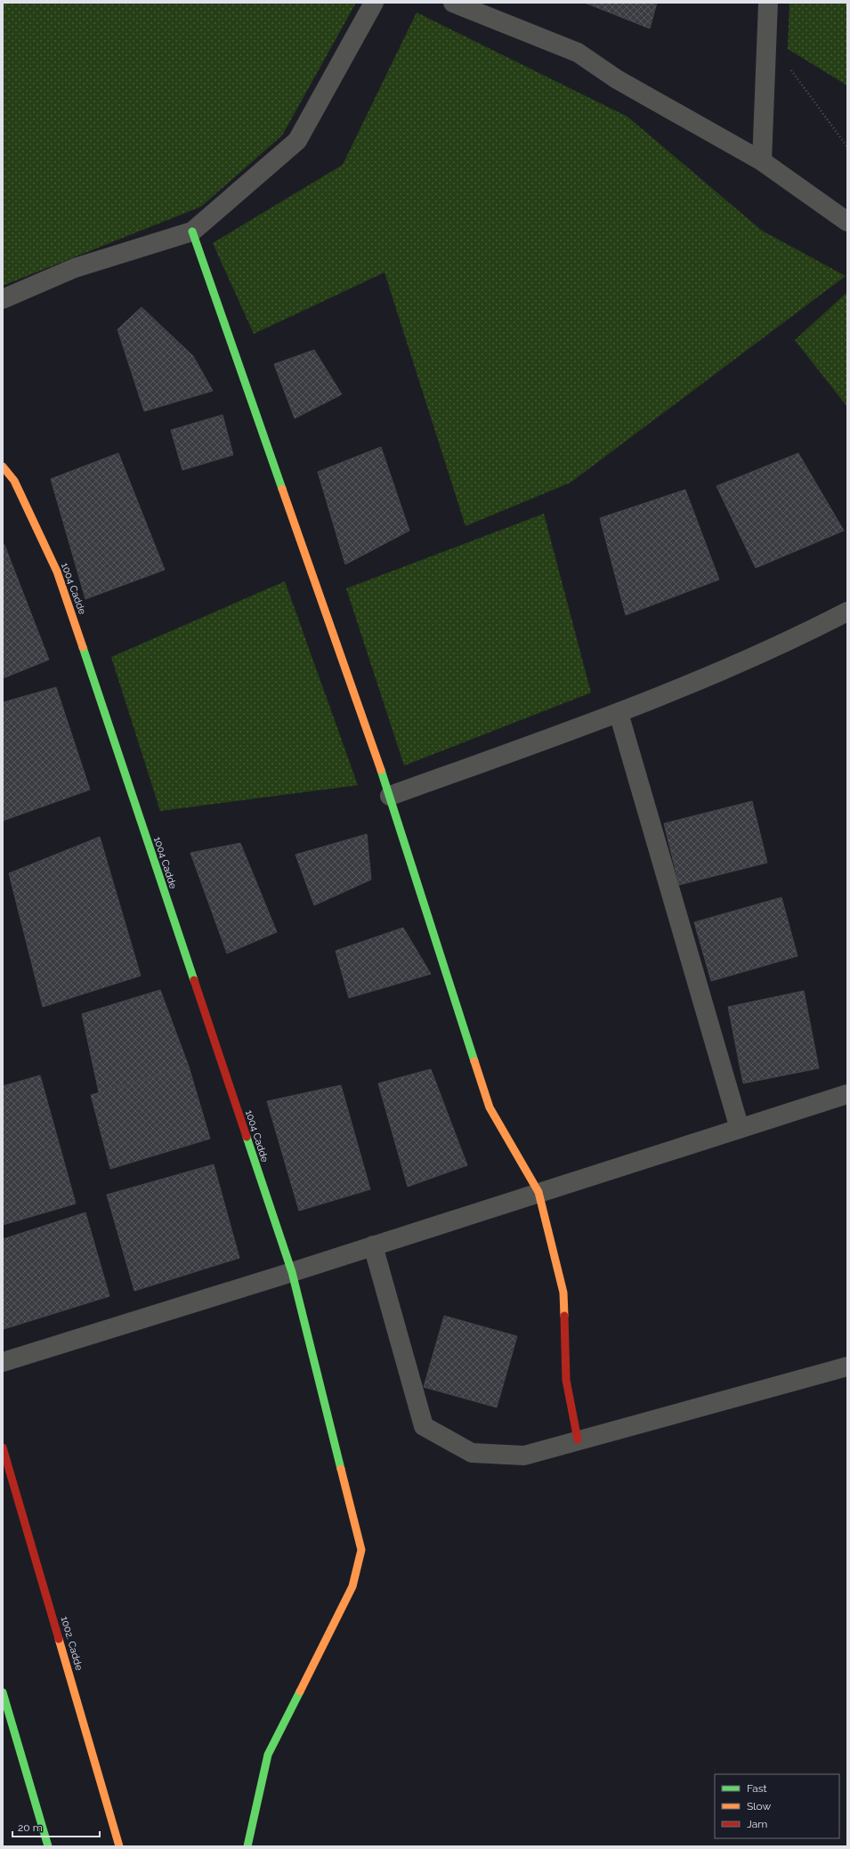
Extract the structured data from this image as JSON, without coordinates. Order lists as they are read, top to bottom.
{
  "streets": {
    "street": ["1004 Cadde", "1002. Cadde"]
  },
  "legend": ["Fast", "Slow", "Jam"],
  "scale_bar": "20 m"
}
